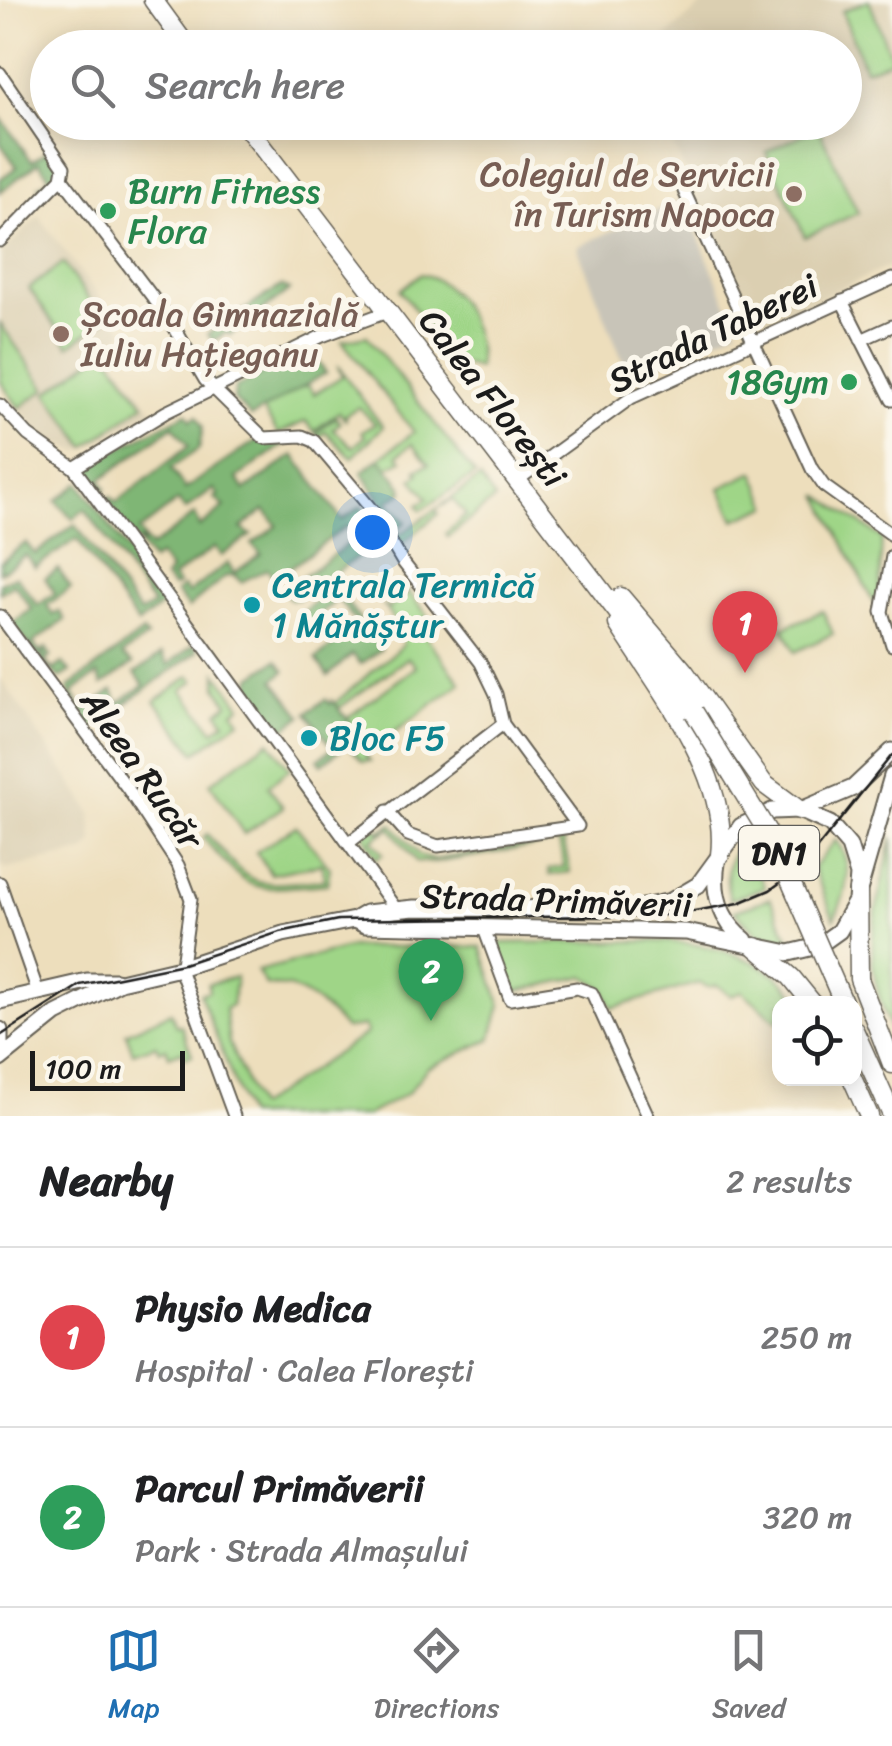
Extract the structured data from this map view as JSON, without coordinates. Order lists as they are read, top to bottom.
{
  "streets": {
    "main road": ["Calea Florești", "DN1", "Strada Primăverii"],
    "street": ["Strada Taberei", "Aleea Rucăr"]
  },
  "crossings": [
    ["Strada Taberei", "Calea Florești"],
    ["Aleea Rucăr", "Strada Primăverii"]
  ],
  "places": [
    "Colegiul de Servicii în Turism Napoca",
    "Burn Fitness Flora",
    "Școala Gimnazială Iuliu Hațieganu",
    "18Gym",
    "Centrala Termică 1 Mănăștur",
    "Bloc F5"
  ],
  "scale_bar": "100 m",
  "page": {
    "search": "Search here",
    "pins": ["1", "2"],
    "scale": "100 m",
    "heading": ["Nearby", "2 results"],
    "list": [
      {
        "mark": "1",
        "name": "Physio Medica",
        "note": "Hospital · Calea Florești",
        "value": "250 m"
      },
      {
        "mark": "2",
        "name": "Parcul Primăverii",
        "note": "Park · Strada Almașului",
        "value": "320 m"
      }
    ],
    "nav": ["Map", "Directions", "Saved"]
  }
}
